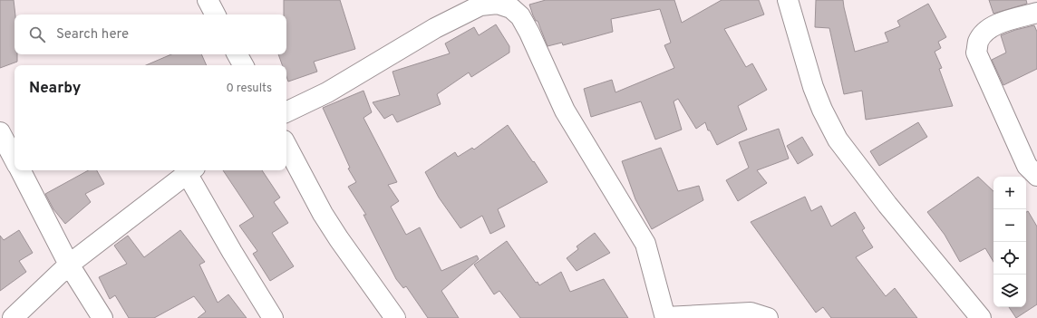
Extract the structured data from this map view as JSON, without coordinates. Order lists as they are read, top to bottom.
{
  "page": {
    "search": "Search here",
    "heading": ["Nearby", "0 results"],
    "map_buttons": ["+", "−"]
  }
}
